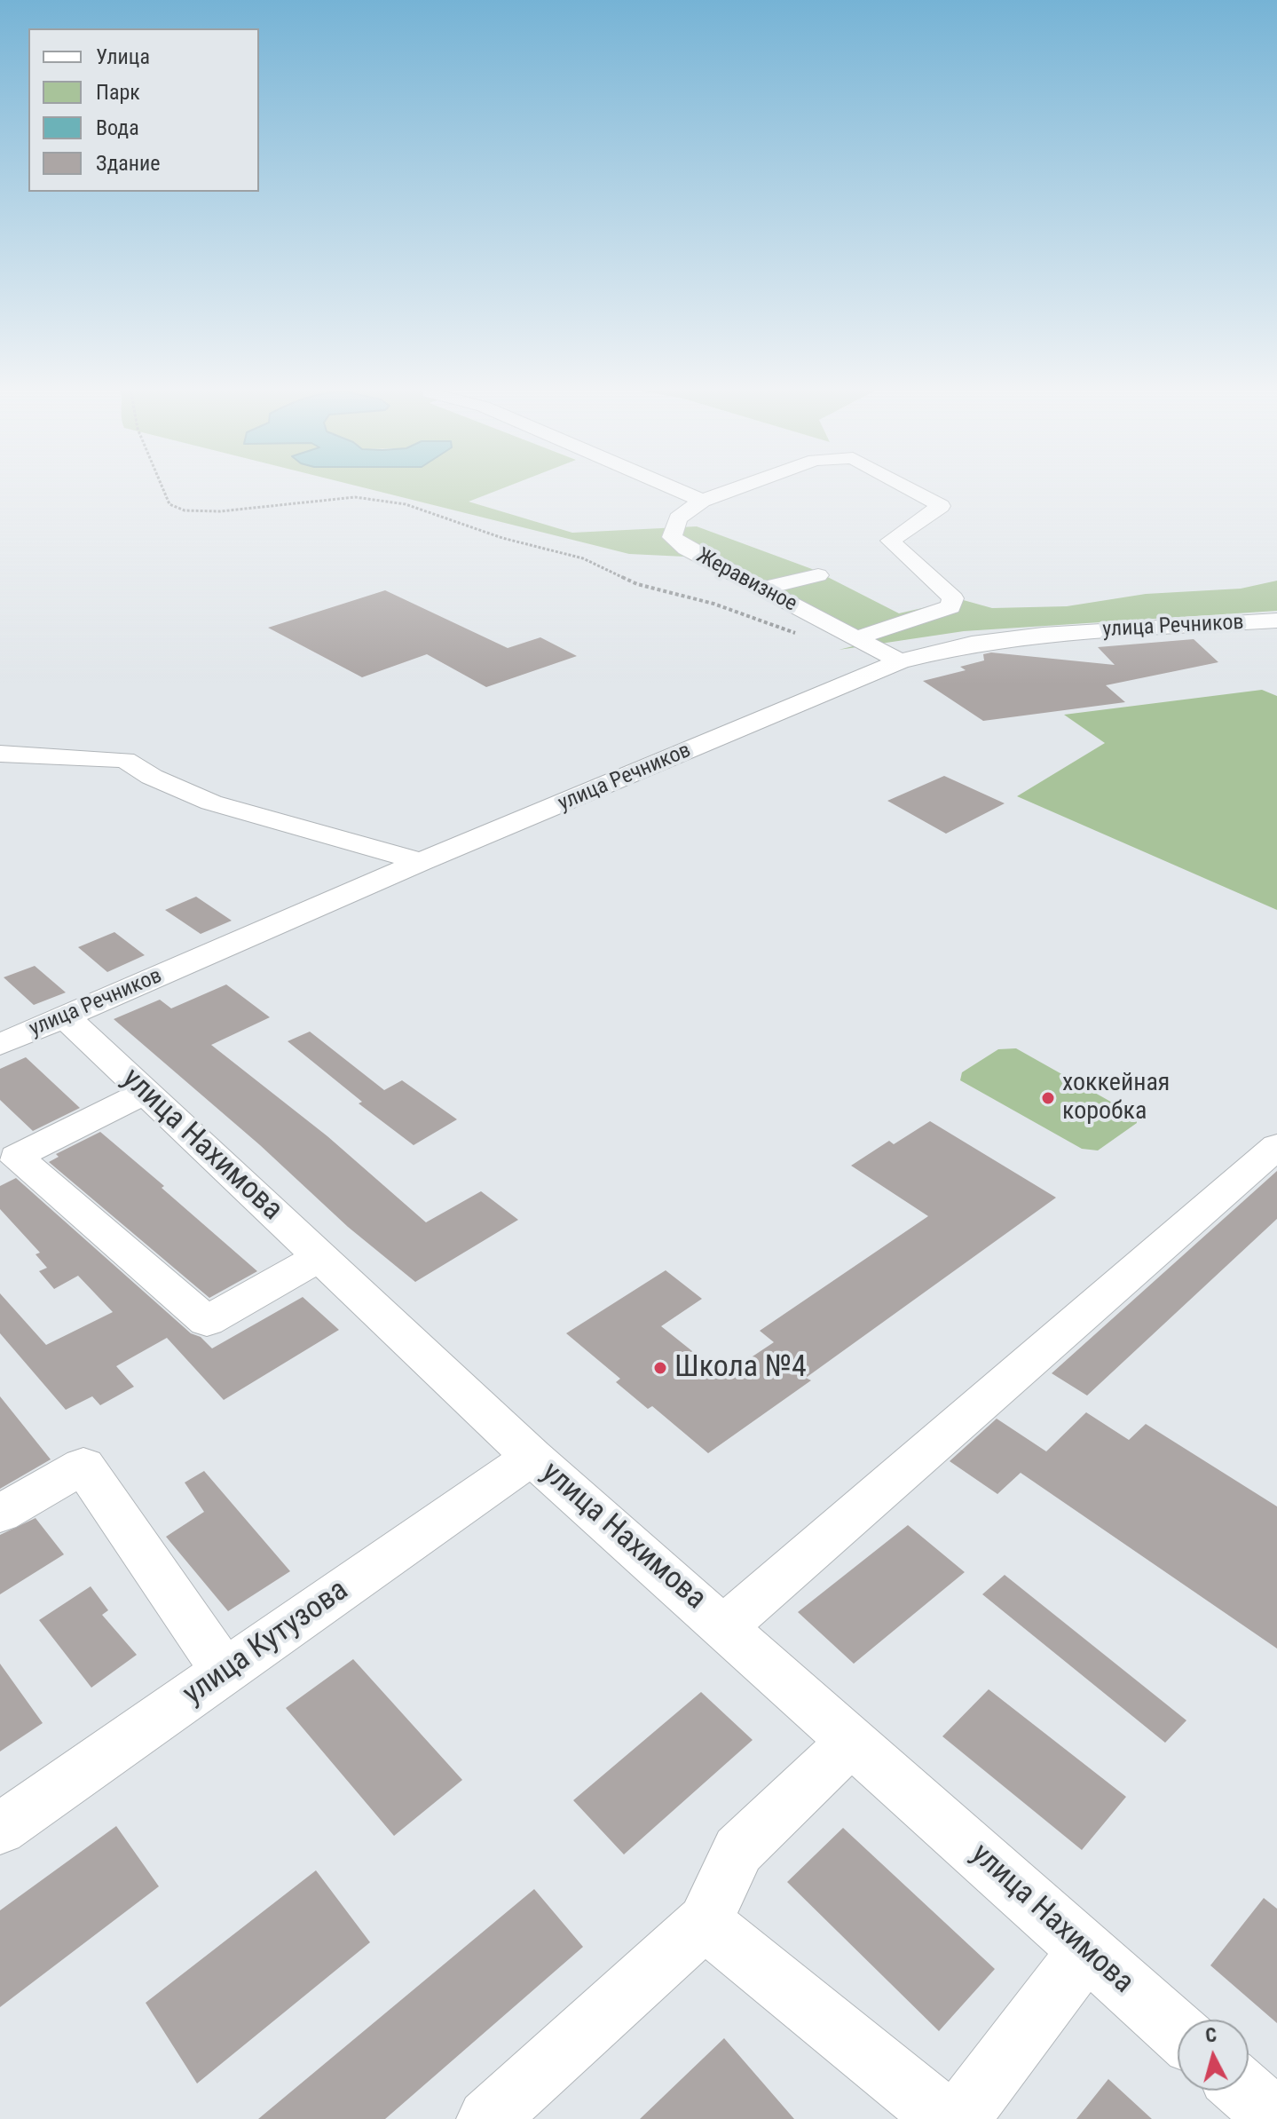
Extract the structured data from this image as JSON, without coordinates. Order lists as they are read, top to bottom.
{
  "streets": {
    "street": [
      "Жеравизное",
      "улица Речников",
      "улица Нахимова",
      "улица Кутузова"
    ]
  },
  "crossings": [
    ["Жеравизное", "улица Речников"],
    ["улица Речников", "улица Нахимова"],
    ["улица Нахимова", "улица Кутузова"]
  ],
  "places": ["хоккейная коробка", "Школа №4"],
  "legend": [
    "Улица",
    "Парк",
    "Вода",
    "Здание"
  ],
  "north": "top"
}
